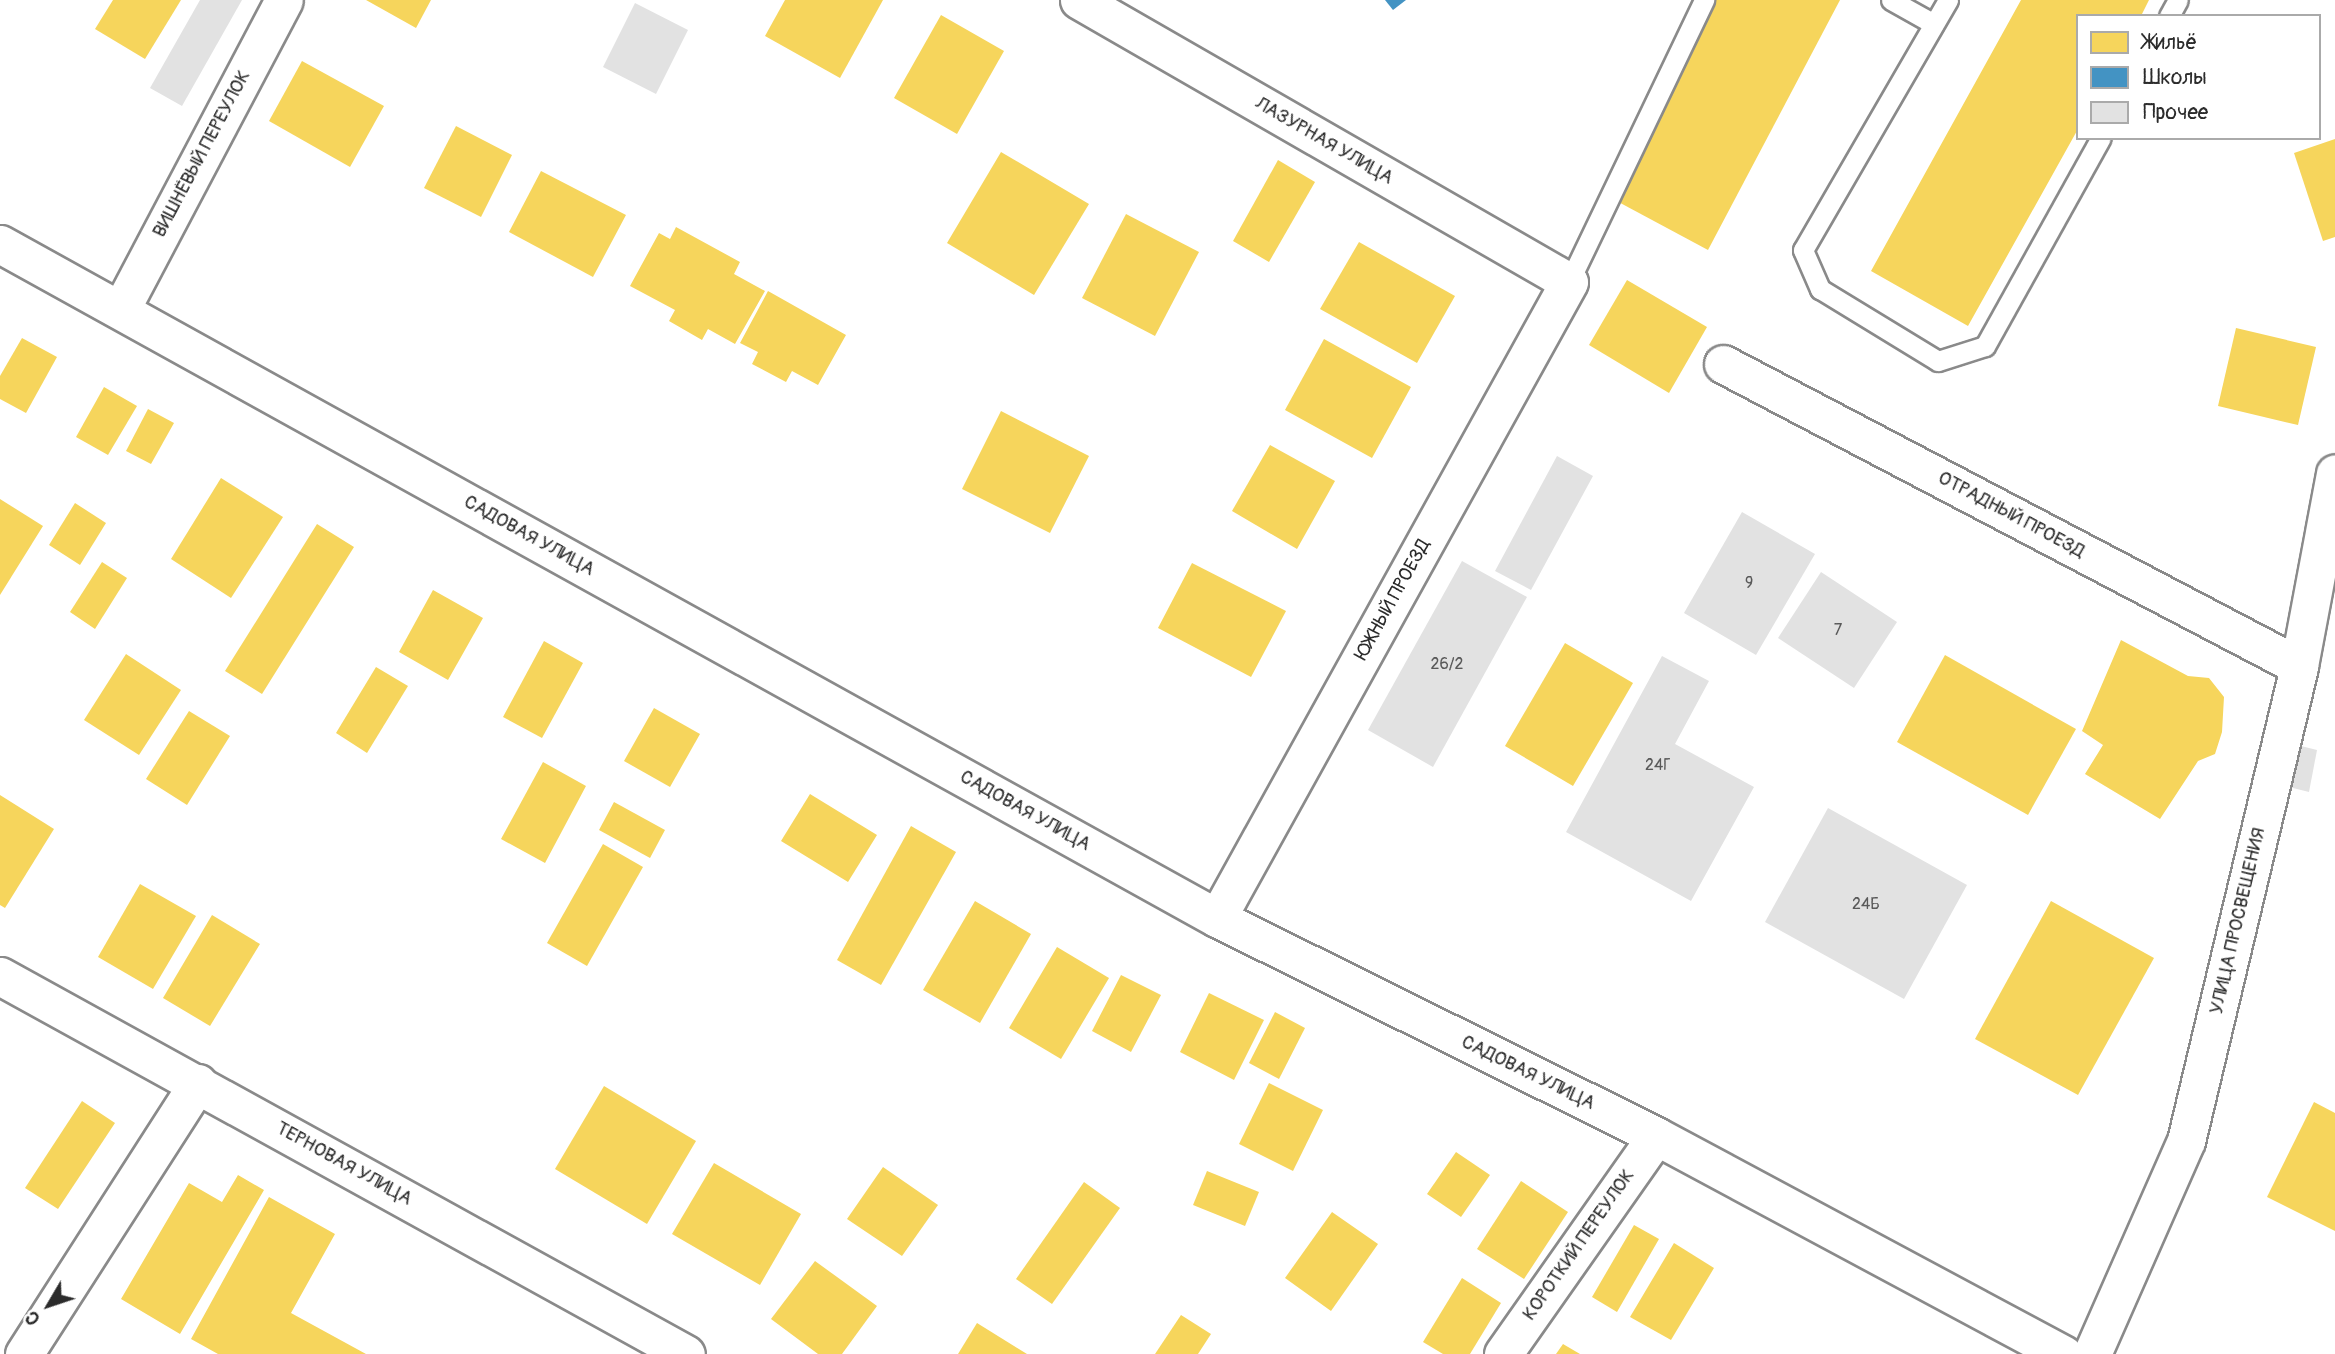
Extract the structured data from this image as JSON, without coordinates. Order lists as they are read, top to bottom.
{
  "streets": {
    "street": [
      "ЛАЗУРНАЯ УЛИЦА",
      "ВИШНЁВЫЙ ПЕРЕУЛОК",
      "ОТРАДНЫЙ ПРОЕЗД",
      "САДОВАЯ УЛИЦА",
      "ЮЖНЫЙ ПРОЕЗД",
      "УЛИЦА ПРОСВЕЩЕНИЯ",
      "ТЕРНОВАЯ УЛИЦА",
      "КОРОТКИЙ ПЕРЕУЛОК"
    ]
  },
  "crossings": [
    ["ЛАЗУРНАЯ УЛИЦА", "ЮЖНЫЙ ПРОЕЗД"],
    ["ВИШНЁВЫЙ ПЕРЕУЛОК", "САДОВАЯ УЛИЦА"],
    ["ОТРАДНЫЙ ПРОЕЗД", "УЛИЦА ПРОСВЕЩЕНИЯ"],
    ["САДОВАЯ УЛИЦА", "ЮЖНЫЙ ПРОЕЗД"],
    ["САДОВАЯ УЛИЦА", "КОРОТКИЙ ПЕРЕУЛОК"]
  ],
  "house_numbers": [
    "9",
    "7",
    "26/2",
    "24Г",
    "24Б"
  ],
  "legend": ["Жильё", "Школы", "Прочее"],
  "north": "bottom left"
}
